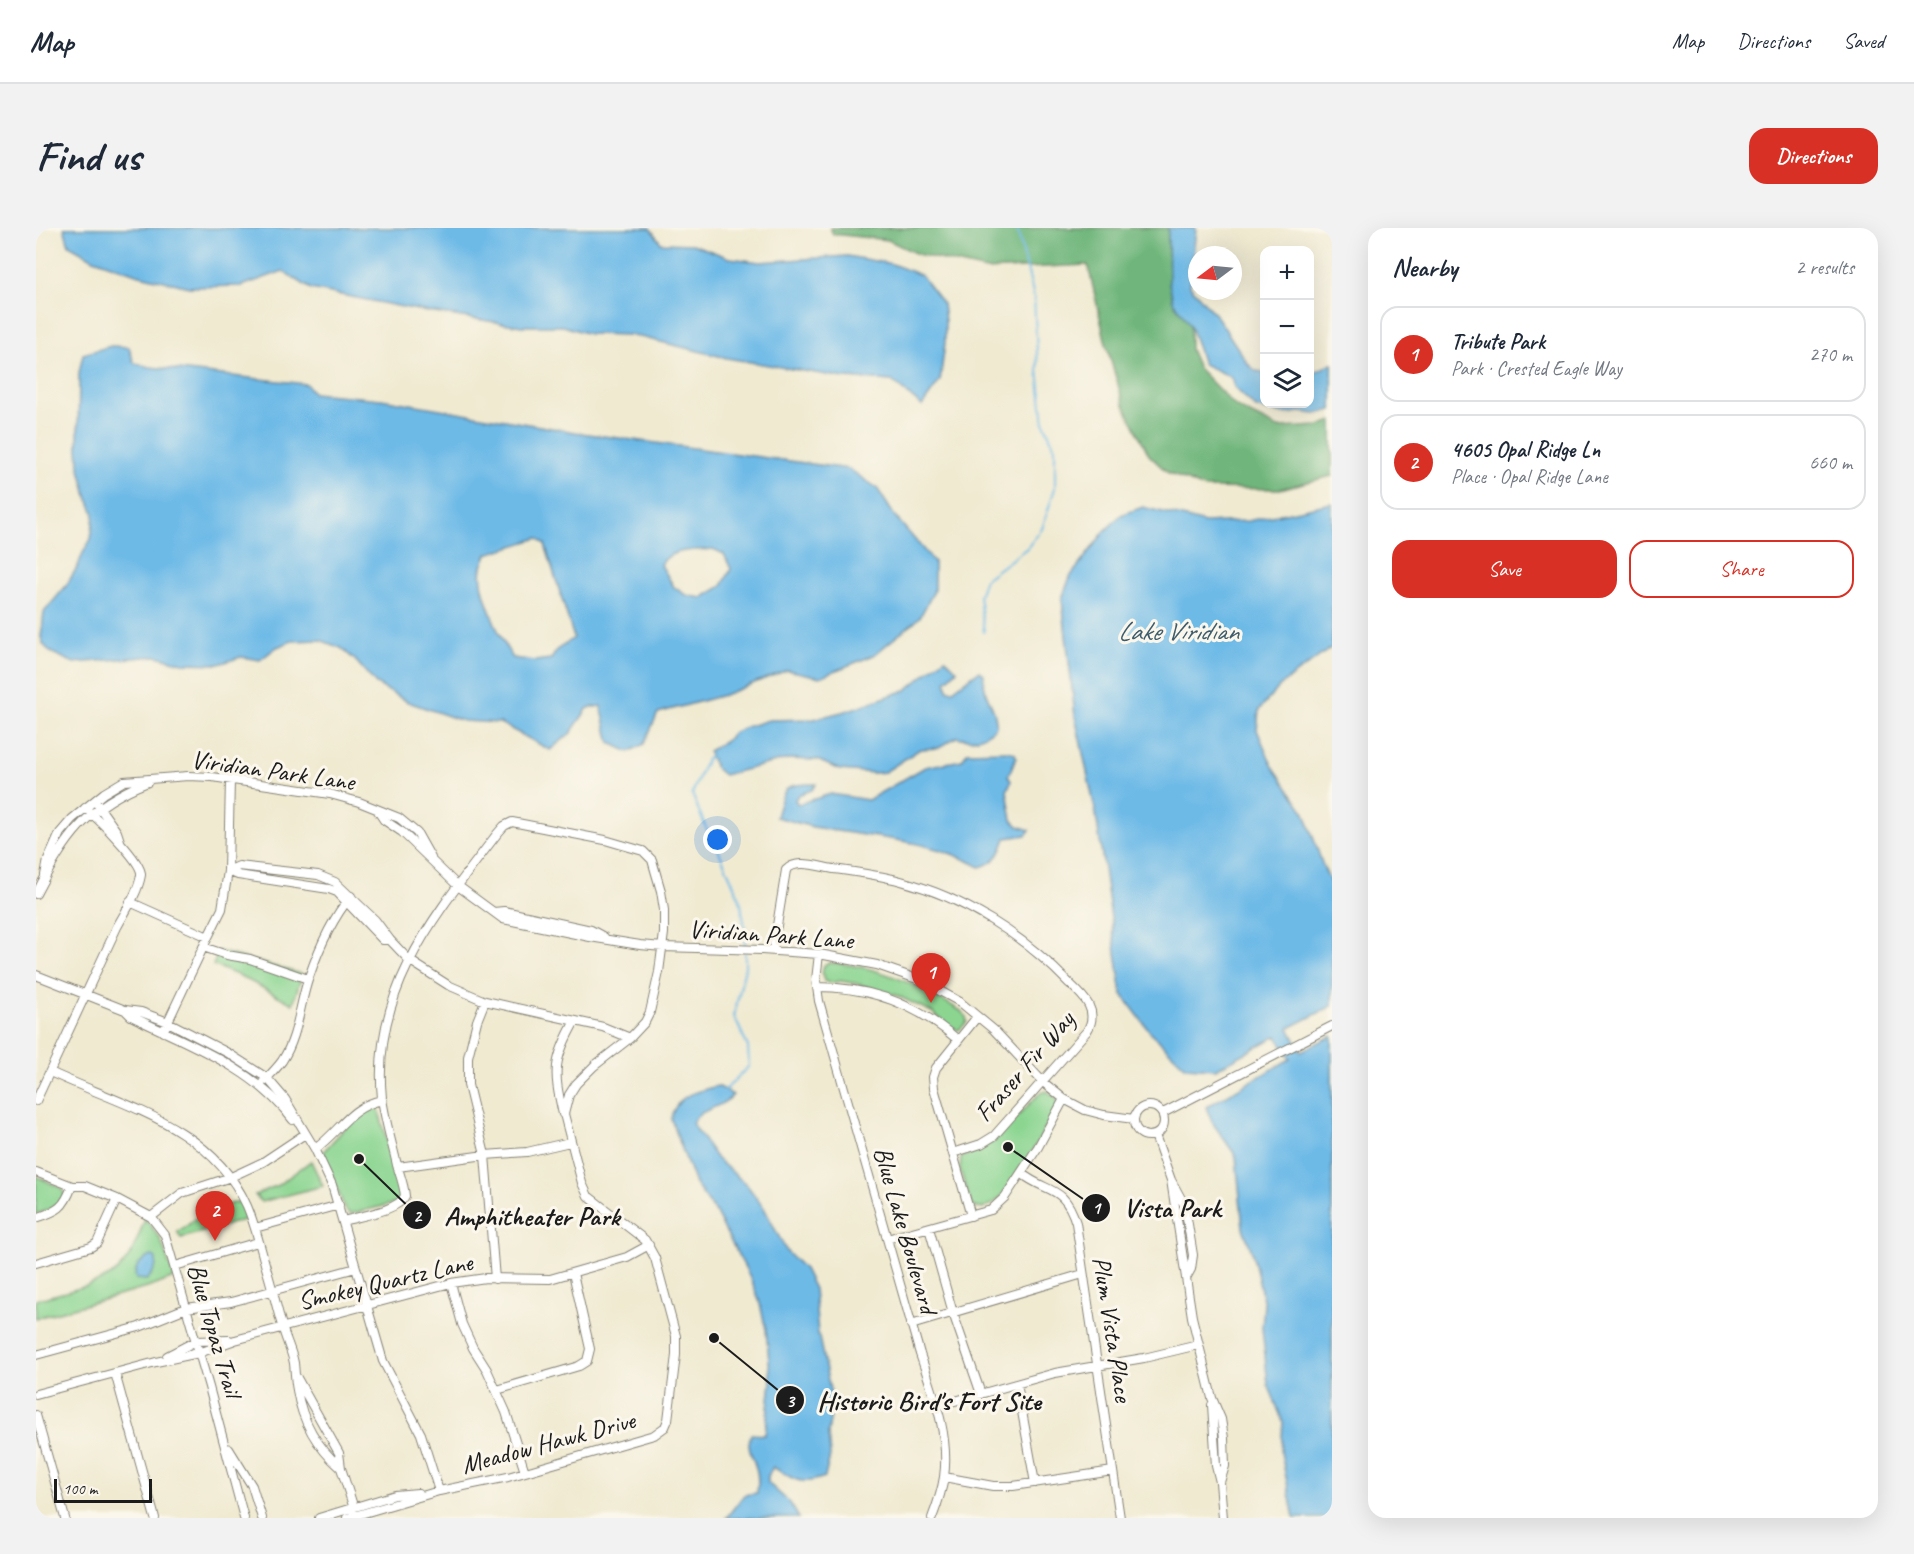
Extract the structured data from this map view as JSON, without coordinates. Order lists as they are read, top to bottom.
{
  "streets": {
    "street": [
      "Viridian Park Lane",
      "Fraser Fir Way",
      "Blue Lake Boulevard",
      "Smokey Quartz Lane",
      "Plum Vista Place",
      "Blue Topaz Trail",
      "Meadow Hawk Drive"
    ]
  },
  "crossings": [
    ["Viridian Park Lane", "Fraser Fir Way"],
    ["Viridian Park Lane", "Blue Lake Boulevard"],
    ["Smokey Quartz Lane", "Blue Topaz Trail"],
    ["Smokey Quartz Lane", "Meadow Hawk Drive"]
  ],
  "water": ["Lake Viridian"],
  "places": ["Vista Park", "Amphitheater Park", "Historic Bird's Fort Site"],
  "scale_bar": "100 m",
  "north": "left",
  "page": {
    "header": "Map",
    "nav": ["Map", "Directions", "Saved"],
    "buttons": [
      "Directions",
      ["Save", "Share"]
    ],
    "title": "Find us",
    "heading": ["Nearby", "2 results"],
    "map_buttons": ["+", "−"],
    "list": [
      {
        "mark": "1",
        "name": "Tribute Park",
        "note": "Park · Crested Eagle Way",
        "value": "270 m"
      },
      {
        "mark": "2",
        "name": "4605 Opal Ridge Ln",
        "note": "Place · Opal Ridge Lane",
        "value": "660 m"
      }
    ],
    "pins": ["1", "2"],
    "scale": "100 m"
  }
}
